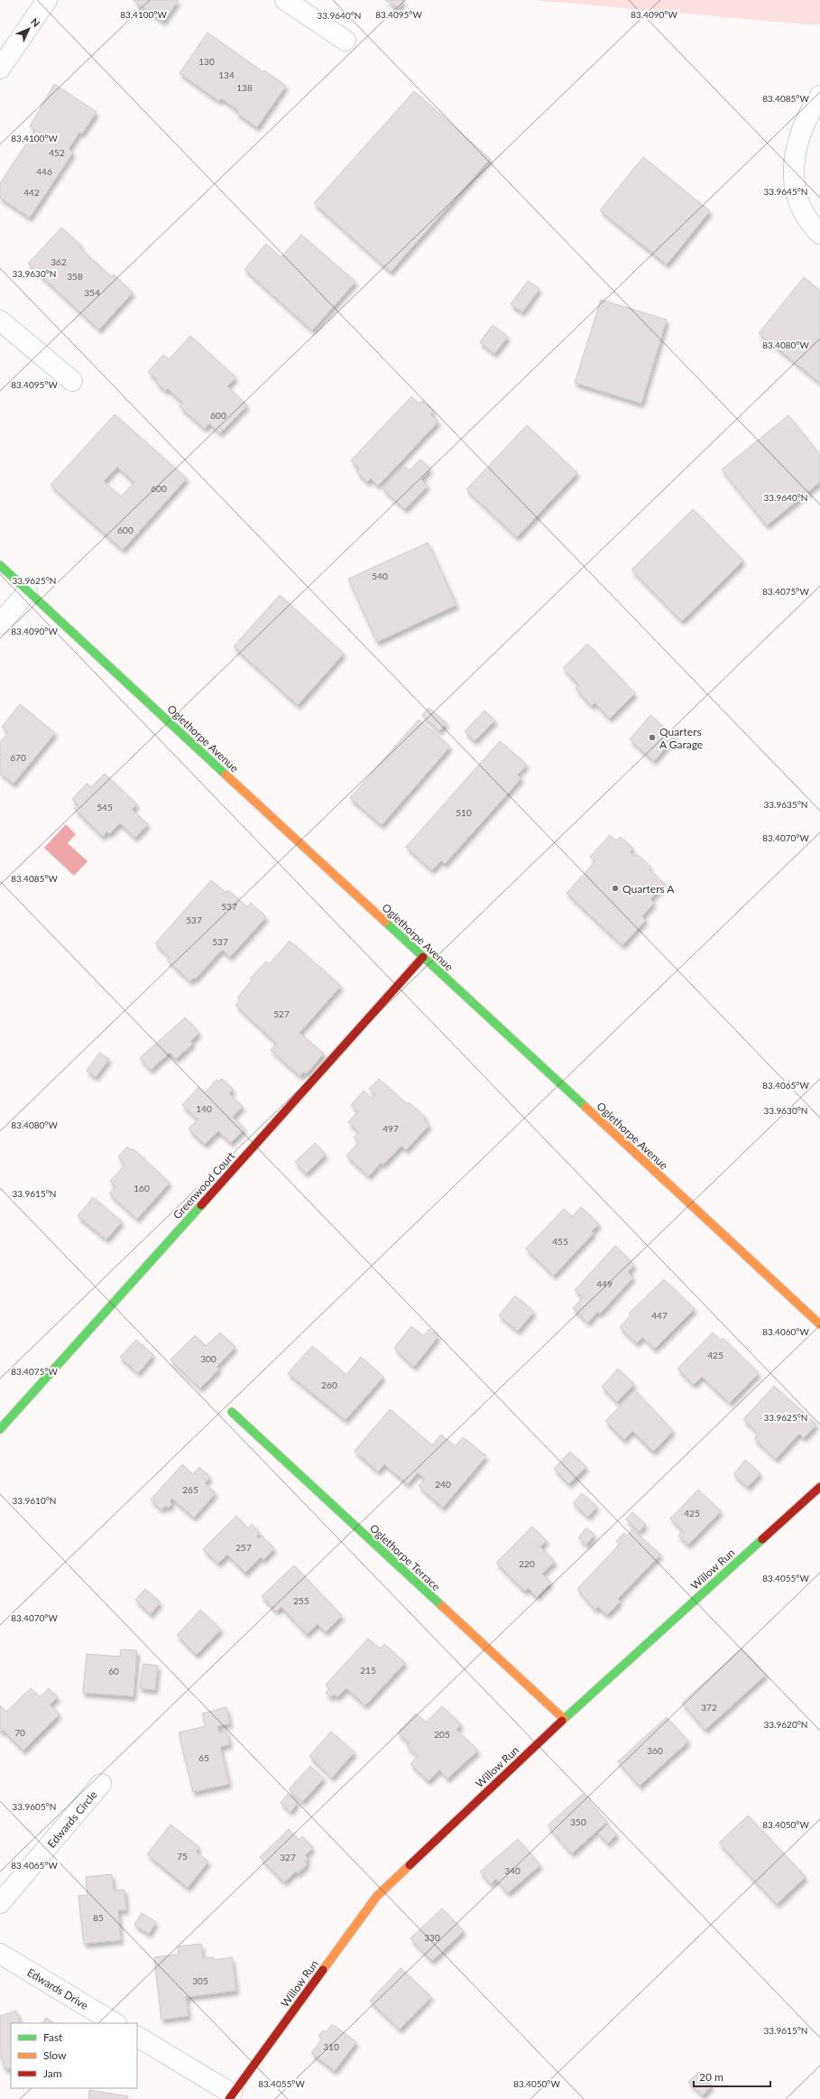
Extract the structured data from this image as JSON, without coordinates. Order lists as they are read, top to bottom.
{
  "streets": {
    "street": [
      "Oglethorpe Avenue",
      "Greenwood Court",
      "Oglethorpe Terrace",
      "Willow Run",
      "Edwards Circle",
      "Edwards Drive"
    ]
  },
  "crossings": [
    ["Oglethorpe Avenue", "Greenwood Court"],
    ["Oglethorpe Terrace", "Willow Run"]
  ],
  "places": ["Quarters A Garage", "Quarters A"],
  "house_numbers": [
    "130",
    "134",
    "138",
    "452",
    "446",
    "442",
    "362",
    "358",
    "354",
    "600",
    "600",
    "600",
    "540",
    "670",
    "545",
    "510",
    "537",
    "537",
    "537",
    "527",
    "140",
    "497",
    "160",
    "455",
    "449",
    "447",
    "425",
    "300",
    "260",
    "240",
    "265",
    "425",
    "257",
    "220",
    "255",
    "215",
    "60",
    "372",
    "70",
    "205",
    "360",
    "65",
    "350",
    "75",
    "327",
    "340",
    "85",
    "330",
    "305",
    "310"
  ],
  "legend": ["Fast", "Slow", "Jam"],
  "scale_bar": "20 m",
  "north": "top right",
  "coordinates": [
    "83.4100°W",
    "83.4095°W",
    "83.4090°W",
    "33.9640°N",
    "83.4085°W",
    "33.9645°N",
    "33.9630°N",
    "83.4080°W",
    "33.9625°N",
    "83.4075°W",
    "33.9635°N",
    "83.4070°W",
    "83.4065°W",
    "33.9615°N",
    "83.4060°W",
    "33.9610°N",
    "83.4055°W",
    "33.9620°N",
    "33.9605°N",
    "83.4050°W"
  ]
}
